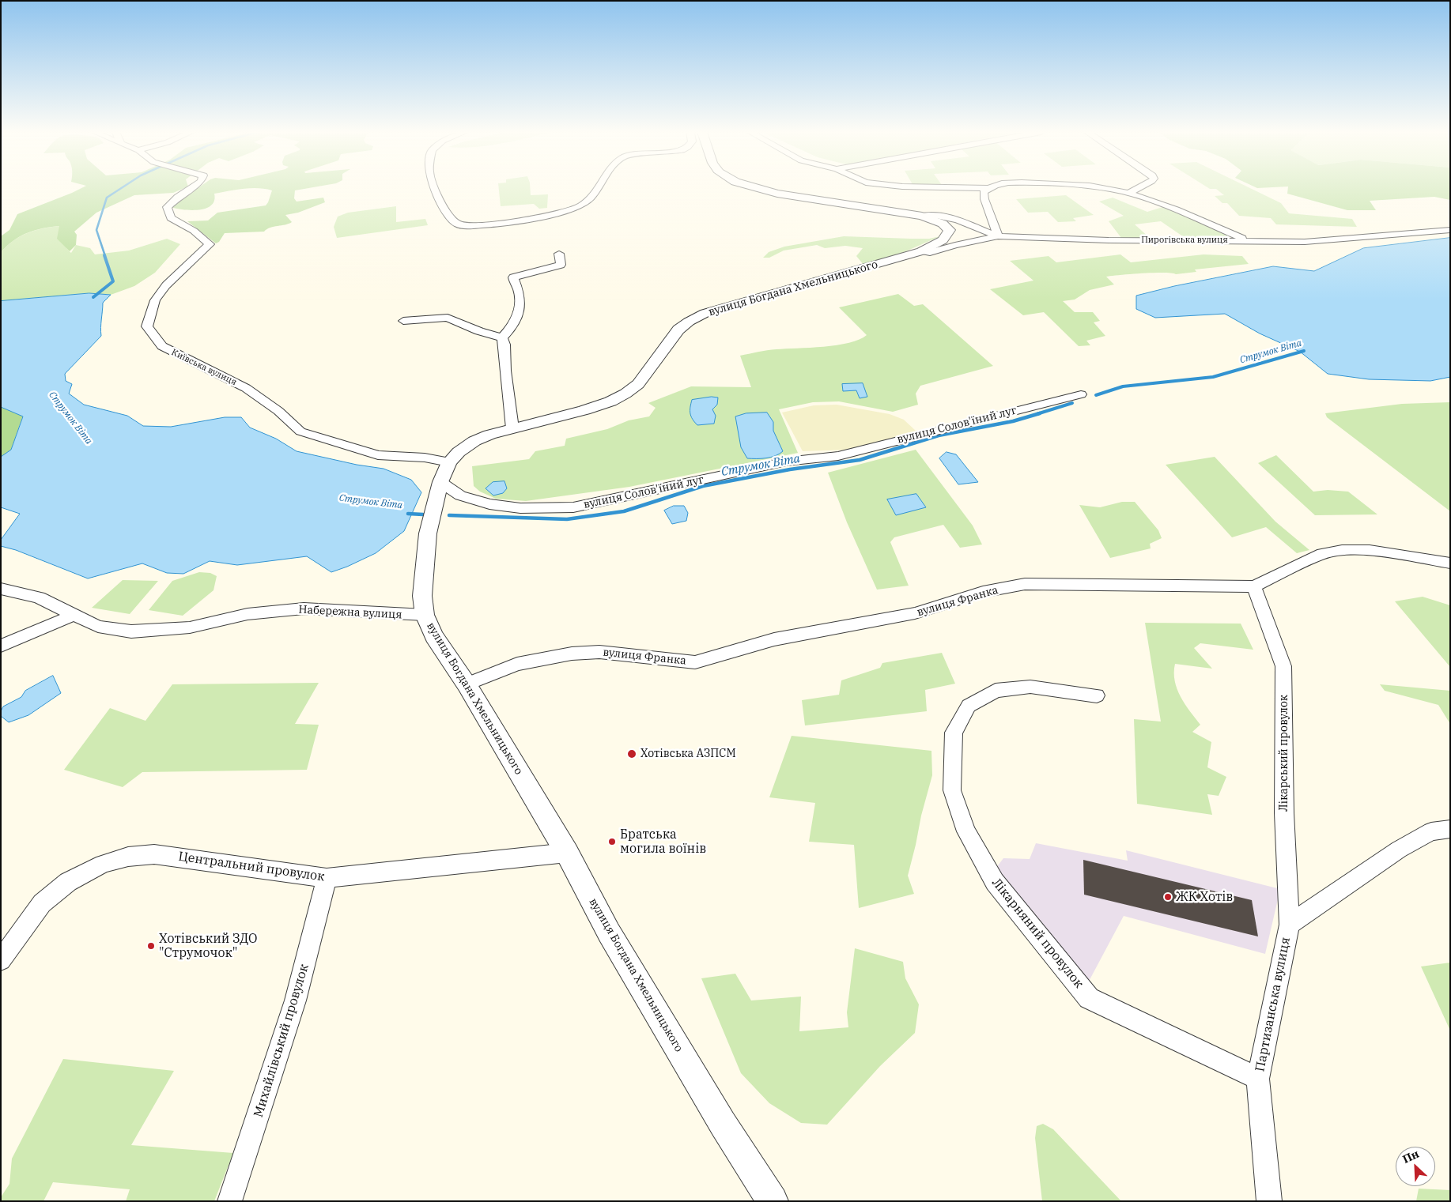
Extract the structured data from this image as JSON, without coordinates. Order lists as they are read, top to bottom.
{
  "streets": {
    "street": [
      "Пирогівська вулиця",
      "вулиця Богдана Хмельницького",
      "Київська вулиця",
      "вулиця Солов'їний луг",
      "вулиця Франка",
      "Набережна вулиця",
      "Лікарський провулок",
      "Центральний провулок",
      "Лікарняний провулок",
      "Партизанська вулиця",
      "Михайлівський провулок"
    ]
  },
  "crossings": [
    ["Пирогівська вулиця", "вулиця Богдана Хмельницького"],
    ["вулиця Богдана Хмельницького", "Київська вулиця"],
    ["вулиця Богдана Хмельницького", "вулиця Солов'їний луг"],
    ["вулиця Богдана Хмельницького", "вулиця Франка"],
    ["вулиця Богдана Хмельницького", "Набережна вулиця"],
    ["вулиця Богдана Хмельницького", "Центральний провулок"],
    ["Київська вулиця", "вулиця Солов'їний луг"],
    ["вулиця Франка", "Лікарський провулок"],
    ["Лікарський провулок", "Партизанська вулиця"],
    ["Центральний провулок", "Михайлівський провулок"],
    ["Лікарняний провулок", "Партизанська вулиця"]
  ],
  "water": ["Струмок Віта"],
  "places": [
    "Хотівська АЗПСМ",
    "Братська могила воїнів",
    "ЖК Хотів",
    "Хотівський ЗДО \"Струмочок\""
  ],
  "north": "top left"
}
